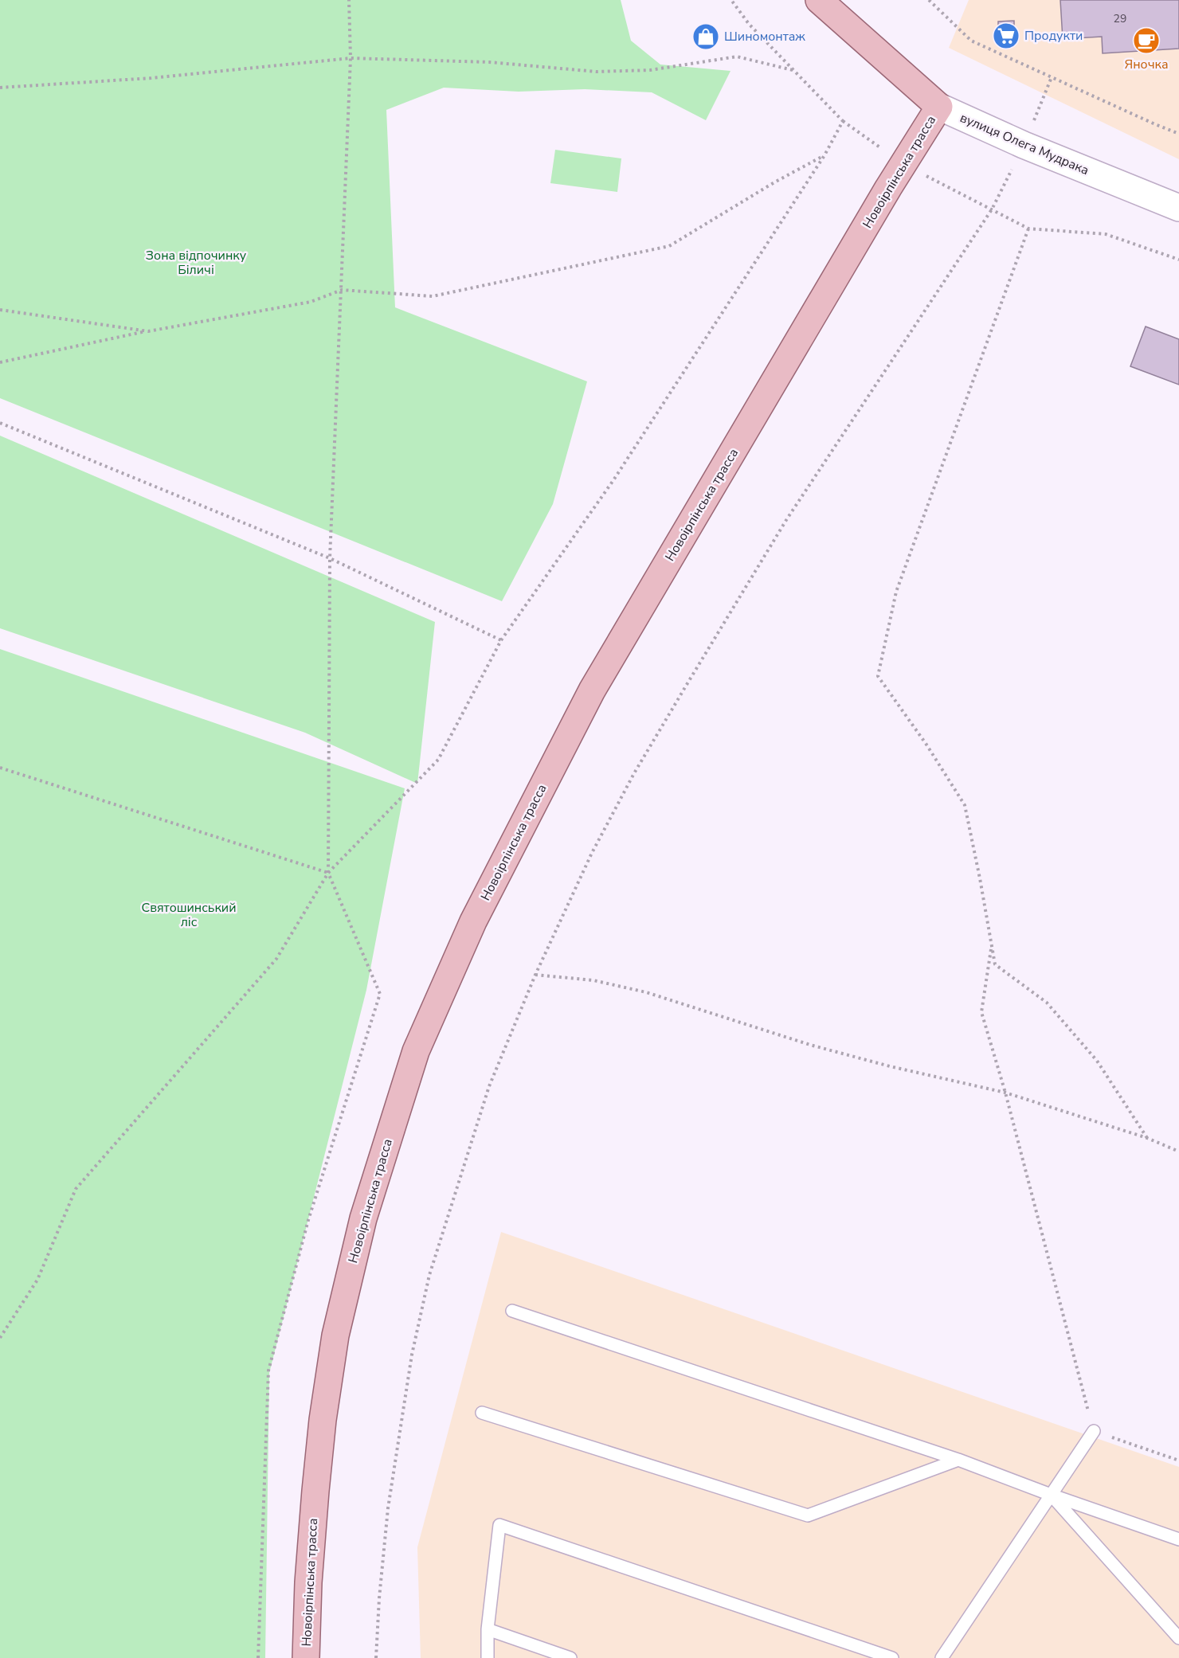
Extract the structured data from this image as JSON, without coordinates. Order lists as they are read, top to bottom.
{
  "streets": {
    "main road": ["вулиця Олега Мудрака", "Новоірпінська трасса"]
  },
  "crossings": [
    ["вулиця Олега Мудрака", "Новоірпінська трасса"]
  ],
  "parks": ["Зона відпочинку Біличі", "Святошинський ліс"],
  "places": {
    "supermarket": ["Продукти"],
    "shop": ["Шиномонтаж"],
    "cafe": ["Яночка"]
  },
  "house_numbers": ["29"]
}
